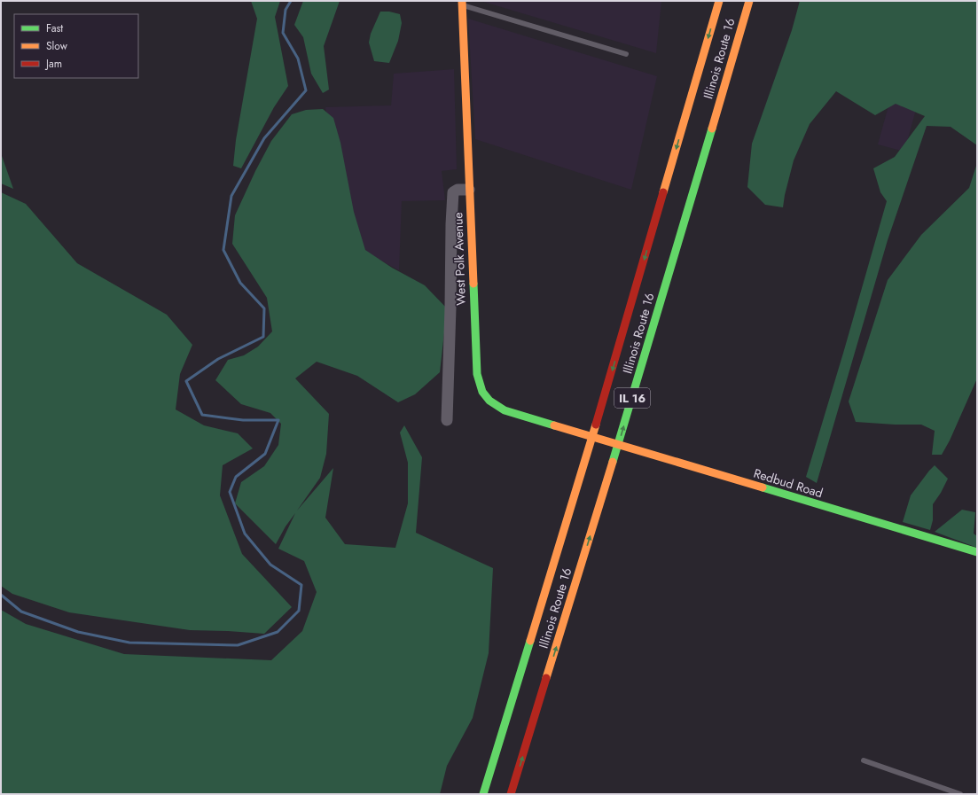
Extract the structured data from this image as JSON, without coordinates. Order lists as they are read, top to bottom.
{
  "streets": {
    "main road": [
      "Illinois Route 16",
      "West Polk Avenue",
      "IL 16",
      "Redbud Road"
    ]
  },
  "crossings": [
    ["Illinois Route 16", "West Polk Avenue"],
    ["Illinois Route 16", "Redbud Road"],
    ["West Polk Avenue", "Redbud Road"]
  ],
  "legend": ["Fast", "Slow", "Jam"]
}
